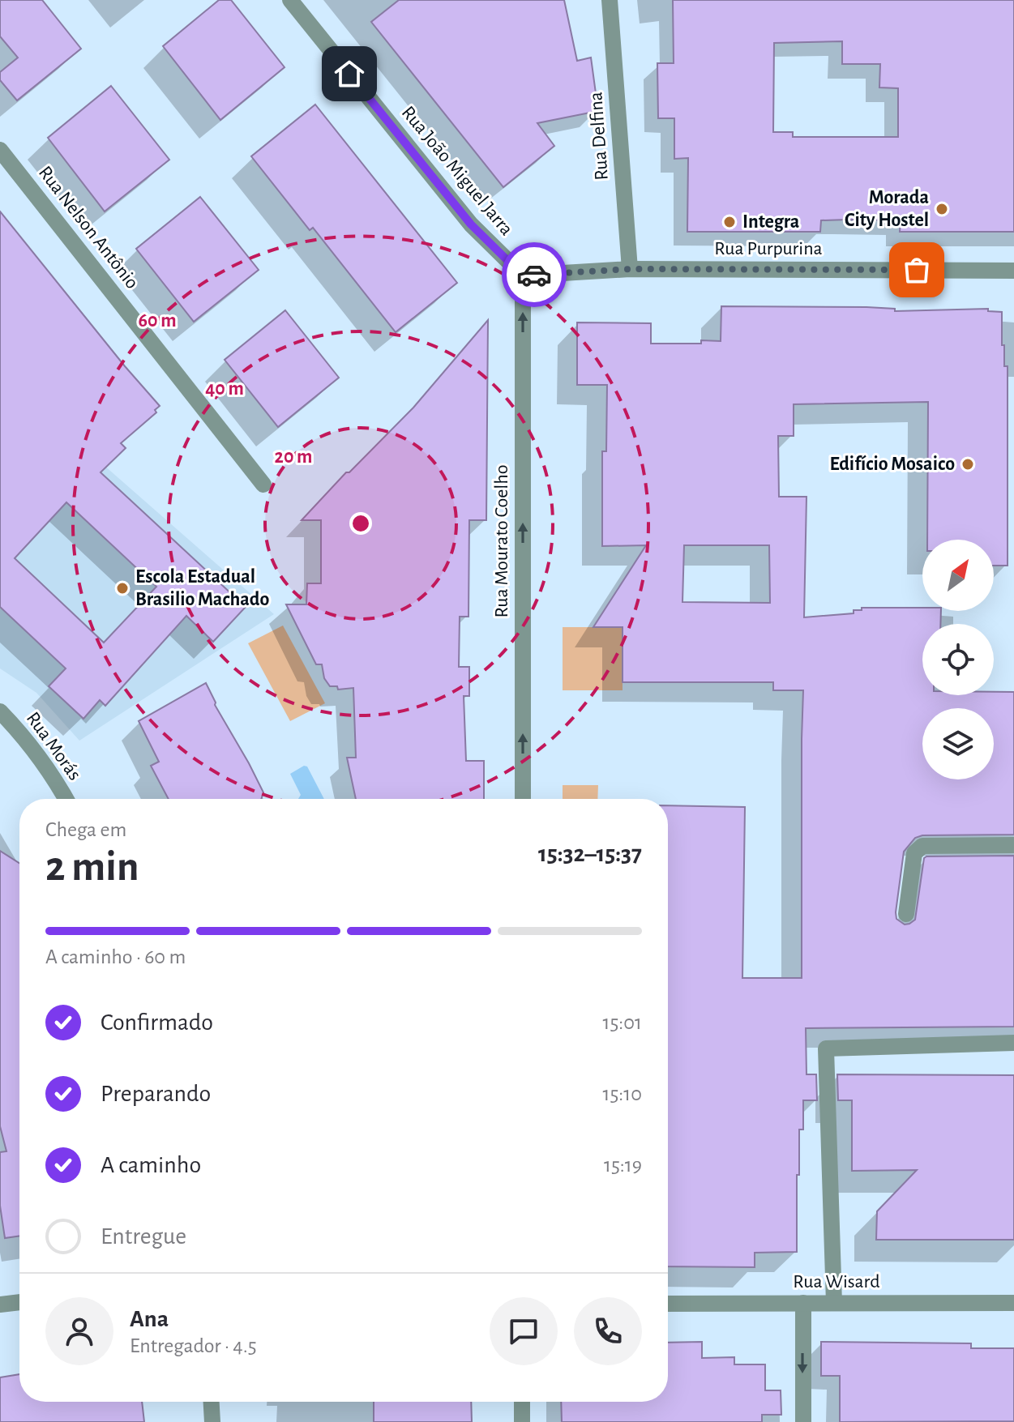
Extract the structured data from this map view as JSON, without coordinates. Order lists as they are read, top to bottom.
{
  "streets": {
    "street": [
      "Rua Delfina",
      "Rua João Miguel Jarra",
      "Rua Nelson Antônio",
      "Rua Purpurina",
      "Rua Mourato Coelho",
      "Rua Morás",
      "Rua Wisard"
    ]
  },
  "crossings": [
    ["Rua Delfina", "Rua Purpurina"],
    ["Rua João Miguel Jarra", "Rua Purpurina"],
    ["Rua João Miguel Jarra", "Rua Mourato Coelho"],
    ["Rua Purpurina", "Rua Mourato Coelho"]
  ],
  "one_way": ["Rua Mourato Coelho"],
  "places": [
    "Morada City Hostel",
    "Integra",
    "Edifício Mosaico",
    "Escola Estadual Brasilio Machado"
  ],
  "north": "top right",
  "page": {
    "heading": ["2 min", "Chega em", "15:32–15:37"],
    "panel": ["Ana", "Entregador · 4.5"],
    "bar": "A caminho · 60 m",
    "list": [
      ["Confirmado", "15:01"],
      ["Preparando", "15:10"],
      ["A caminho", "15:19"],
      "Entregue"
    ]
  },
  "rings": ["60 m", "40 m", "20 m"]
}
